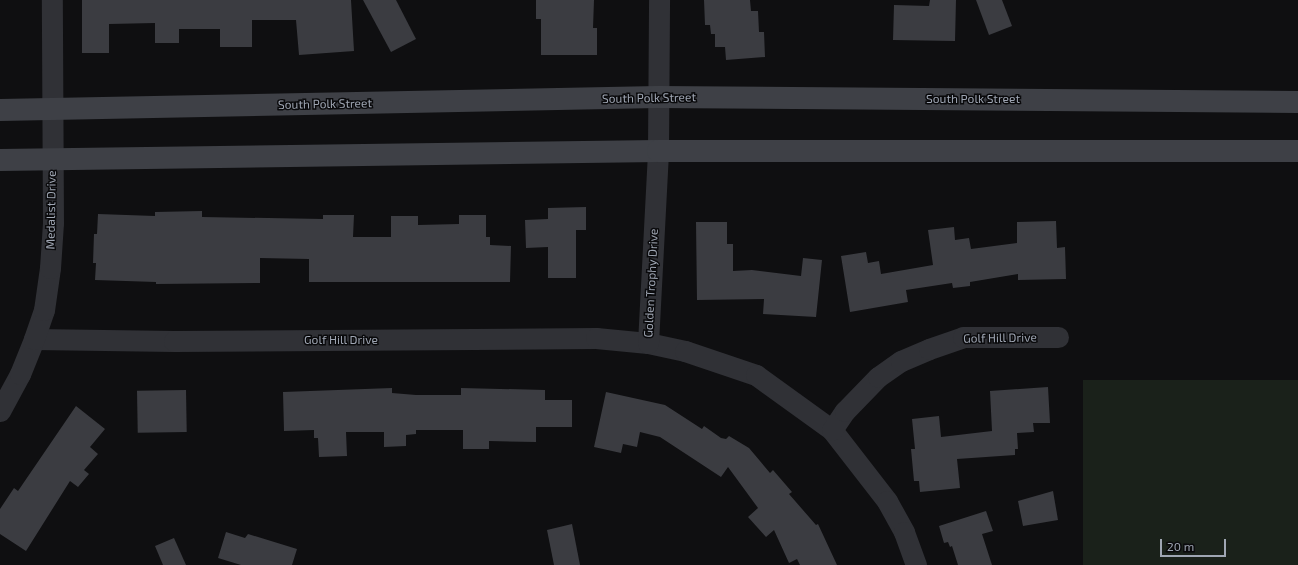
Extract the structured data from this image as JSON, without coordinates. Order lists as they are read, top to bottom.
{
  "streets": {
    "main road": ["South Polk Street"],
    "street": ["Medalist Drive", "Golden Trophy Drive", "Golf Hill Drive"]
  },
  "crossings": [
    ["South Polk Street", "Medalist Drive"],
    ["South Polk Street", "Golden Trophy Drive"],
    ["Medalist Drive", "Golf Hill Drive"],
    ["Golden Trophy Drive", "Golf Hill Drive"]
  ],
  "scale_bar": "20 m"
}
